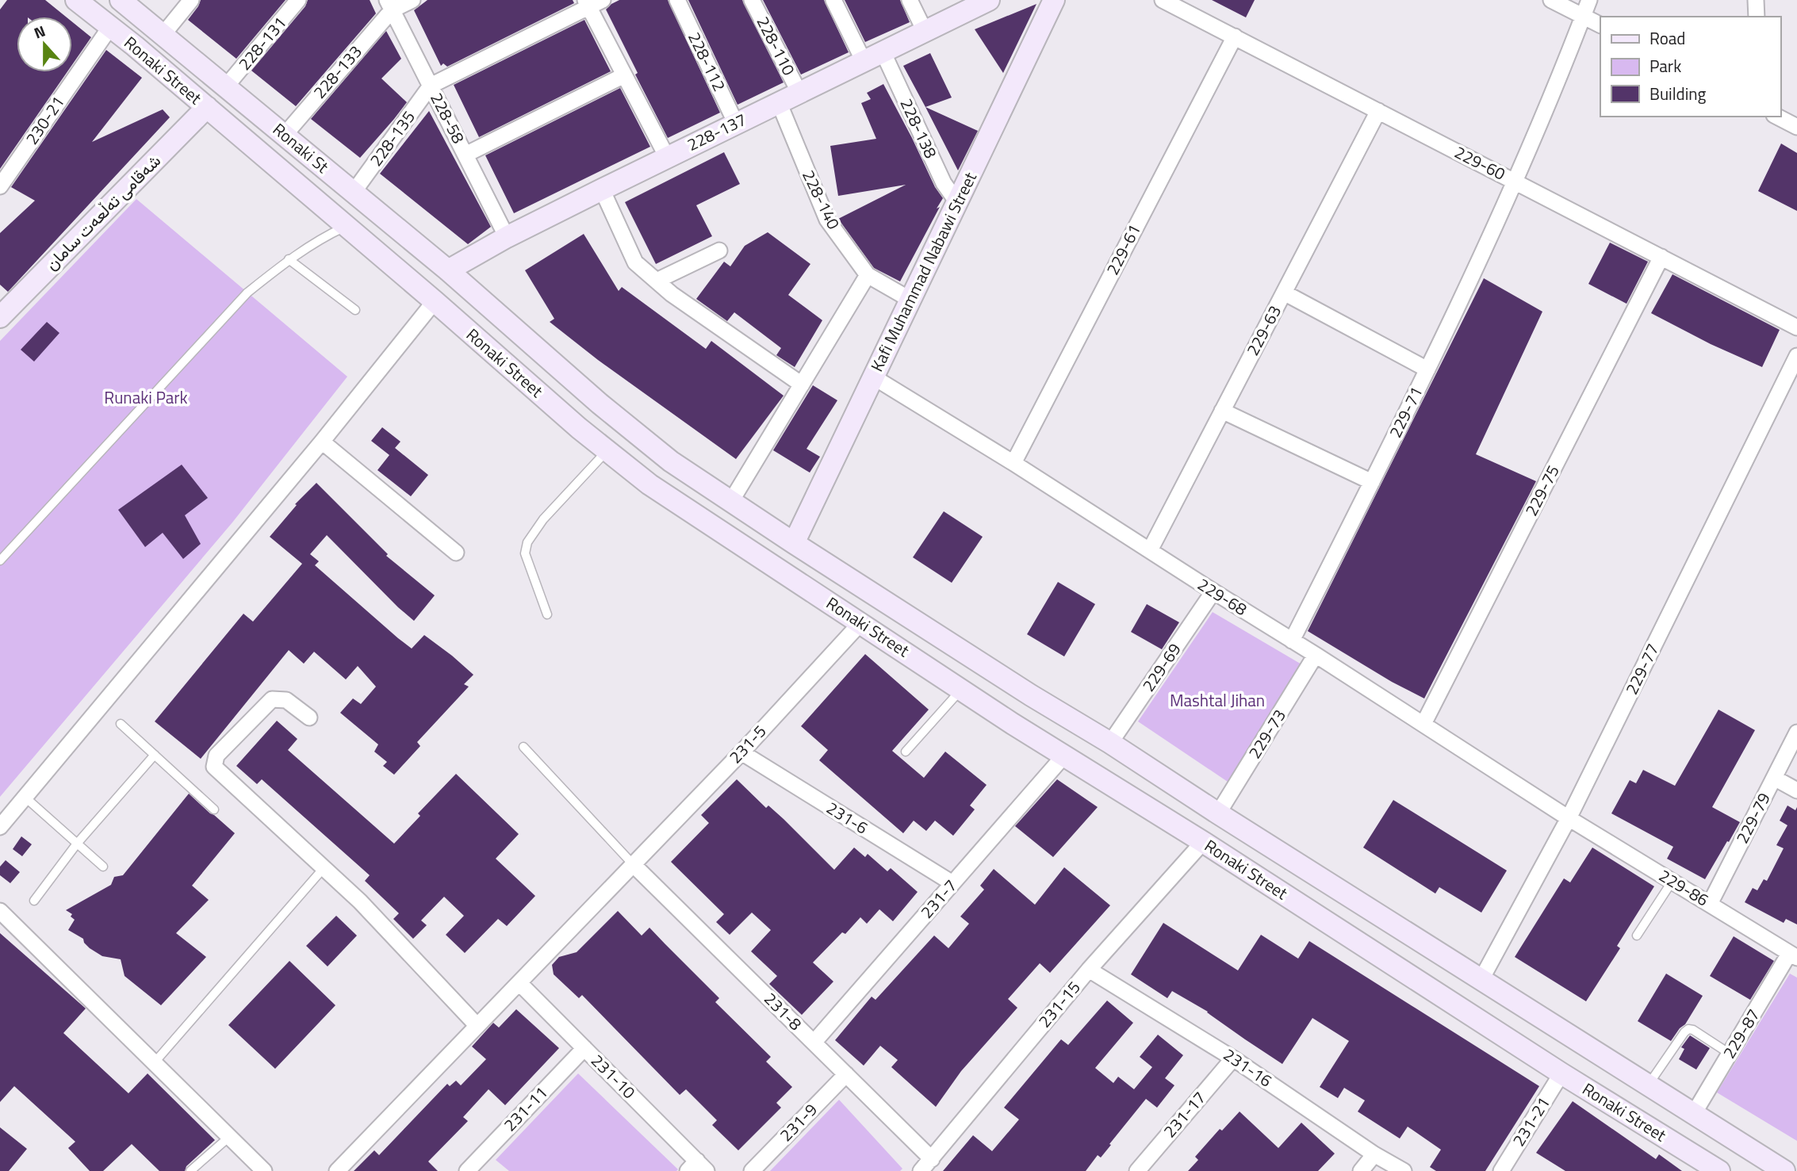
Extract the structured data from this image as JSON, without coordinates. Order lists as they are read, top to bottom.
{
  "streets": {
    "main road": [
      "Ronaki Street",
      "228-137",
      "Ronaki St",
      "شەقامی تەڵعەت سامان",
      "Kafi Muhammad Nabawi Street"
    ],
    "street": [
      "228-131",
      "228-110",
      "228-112",
      "228-133",
      "228-58",
      "230-21",
      "228-138",
      "228-135",
      "229-60",
      "228-140",
      "229-61",
      "229-63",
      "229-71",
      "229-75",
      "229-68",
      "229-69",
      "229-77",
      "229-73",
      "231-5",
      "231-6",
      "229-79",
      "229-86",
      "231-7",
      "231-15",
      "231-8",
      "229-87",
      "231-16",
      "231-10",
      "231-11",
      "231-17",
      "231-21",
      "231-9"
    ]
  },
  "crossings": [
    ["228-131", "Ronaki St"],
    ["228-110", "228-137"],
    ["228-112", "228-137"],
    ["Ronaki Street", "230-21"],
    ["Ronaki Street", "228-137"],
    ["Ronaki Street", "Ronaki St"],
    ["Ronaki Street", "شەقامی تەڵعەت سامان"],
    ["Ronaki Street", "Kafi Muhammad Nabawi Street"],
    ["Ronaki Street", "229-69"],
    ["Ronaki Street", "229-77"],
    ["Ronaki Street", "229-73"],
    ["Ronaki Street", "231-5"],
    ["Ronaki Street", "231-7"],
    ["Ronaki Street", "231-15"],
    ["Ronaki Street", "229-87"],
    ["Ronaki Street", "231-21"],
    ["228-133", "228-58"],
    ["228-133", "Ronaki St"],
    ["228-58", "228-137"],
    ["228-58", "228-135"],
    ["228-138", "228-137"],
    ["228-138", "Kafi Muhammad Nabawi Street"],
    ["228-137", "Ronaki St"],
    ["228-137", "228-140"],
    ["228-135", "Ronaki St"],
    ["229-60", "229-61"],
    ["229-60", "229-63"],
    ["229-60", "229-71"],
    ["229-60", "229-75"],
    ["228-140", "Kafi Muhammad Nabawi Street"],
    ["229-61", "229-68"],
    ["Kafi Muhammad Nabawi Street", "229-68"],
    ["229-63", "229-68"],
    ["229-71", "229-68"],
    ["229-75", "229-68"],
    ["229-68", "229-69"],
    ["229-68", "229-77"],
    ["229-68", "229-73"],
    ["229-68", "229-86"],
    ["229-77", "229-86"],
    ["231-5", "231-6"],
    ["231-5", "231-8"],
    ["231-5", "231-10"],
    ["231-6", "231-7"],
    ["229-79", "229-86"],
    ["229-86", "229-87"],
    ["231-7", "231-8"],
    ["231-15", "231-8"],
    ["231-15", "231-16"],
    ["231-8", "231-9"],
    ["231-16", "231-17"],
    ["231-10", "231-11"]
  ],
  "parks": ["Runaki Park", "Mashtal Jihan"],
  "legend": ["Road", "Park", "Building"],
  "north": "top"
}
